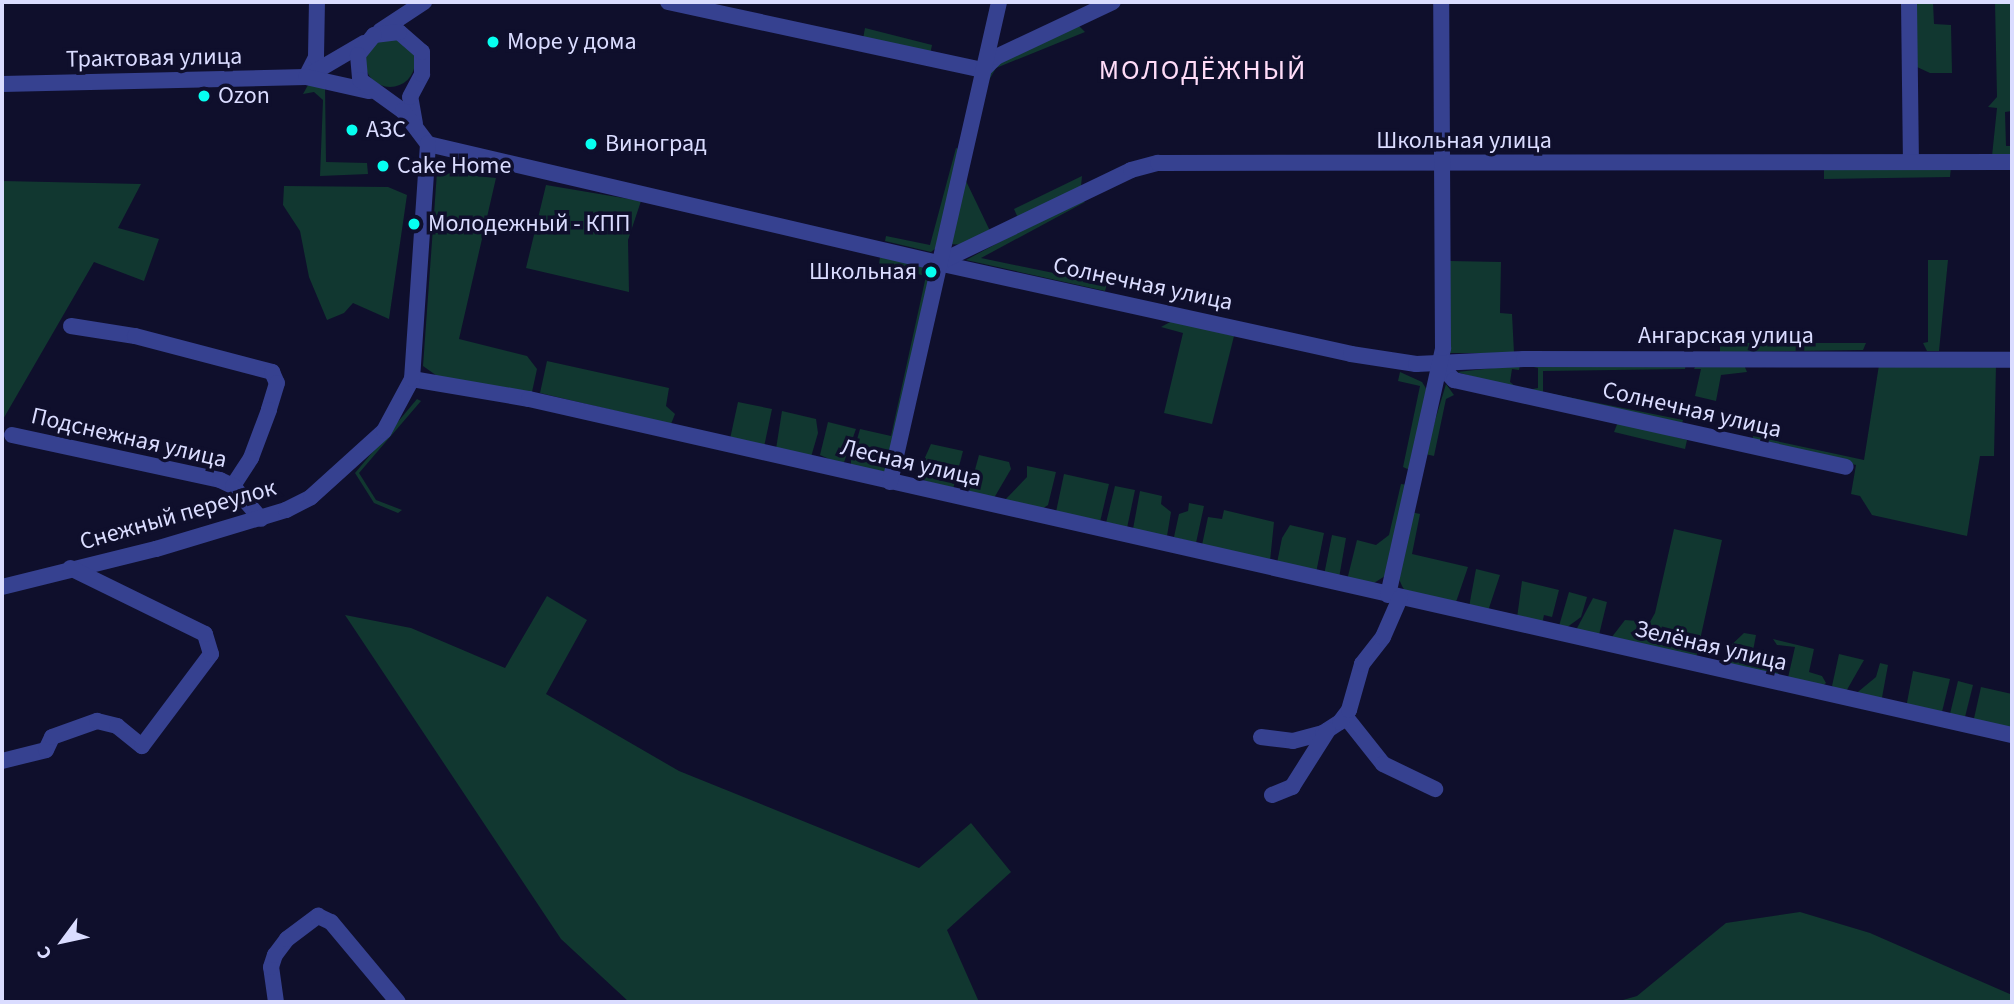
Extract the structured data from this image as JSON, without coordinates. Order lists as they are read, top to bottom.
{
  "streets": {
    "street": [
      "Трактовая улица",
      "Школьная улица",
      "Солнечная улица",
      "Ангарская улица",
      "Подснежная улица",
      "Лесная улица",
      "Снежный переулок",
      "Зелёная улица"
    ]
  },
  "crossings": [
    ["Школьная улица", "Солнечная улица"],
    ["Солнечная улица", "Ангарская улица"],
    ["Солнечная улица", "Снежный переулок"],
    ["Подснежная улица", "Снежный переулок"],
    ["Лесная улица", "Снежный переулок"],
    ["Лесная улица", "Зелёная улица"]
  ],
  "districts": ["МОЛОДЁЖНЫЙ"],
  "places": [
    "Море у дома",
    "Ozon",
    "АЗС",
    "Виноград",
    "Cake Home",
    "Молодежный - КПП",
    "Школьная"
  ],
  "north": "bottom left"
}
